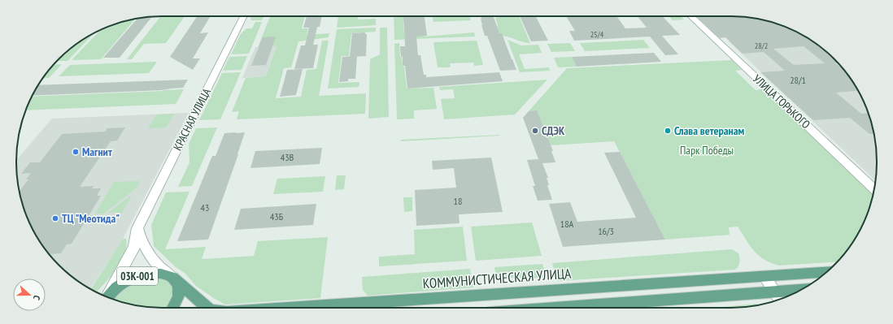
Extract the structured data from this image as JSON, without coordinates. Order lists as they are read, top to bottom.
{
  "streets": {
    "main road": ["03К-001", "КОММУНИСТИЧЕСКАЯ УЛИЦА"],
    "street": ["УЛИЦА ГОРЬКОГО", "КРАСНАЯ УЛИЦА"]
  },
  "crossings": [
    ["03К-001", "КОММУНИСТИЧЕСКАЯ УЛИЦА"]
  ],
  "parks": ["Парк Победы"],
  "places": [
    "СДЭК",
    "Слава ветеранам",
    "Магнит",
    "ТЦ \"Меотида\""
  ],
  "house_numbers": [
    "25/4",
    "28/2",
    "28/1",
    "43В",
    "18",
    "43",
    "43Б",
    "18А",
    "16/3"
  ],
  "north": "right"
}
